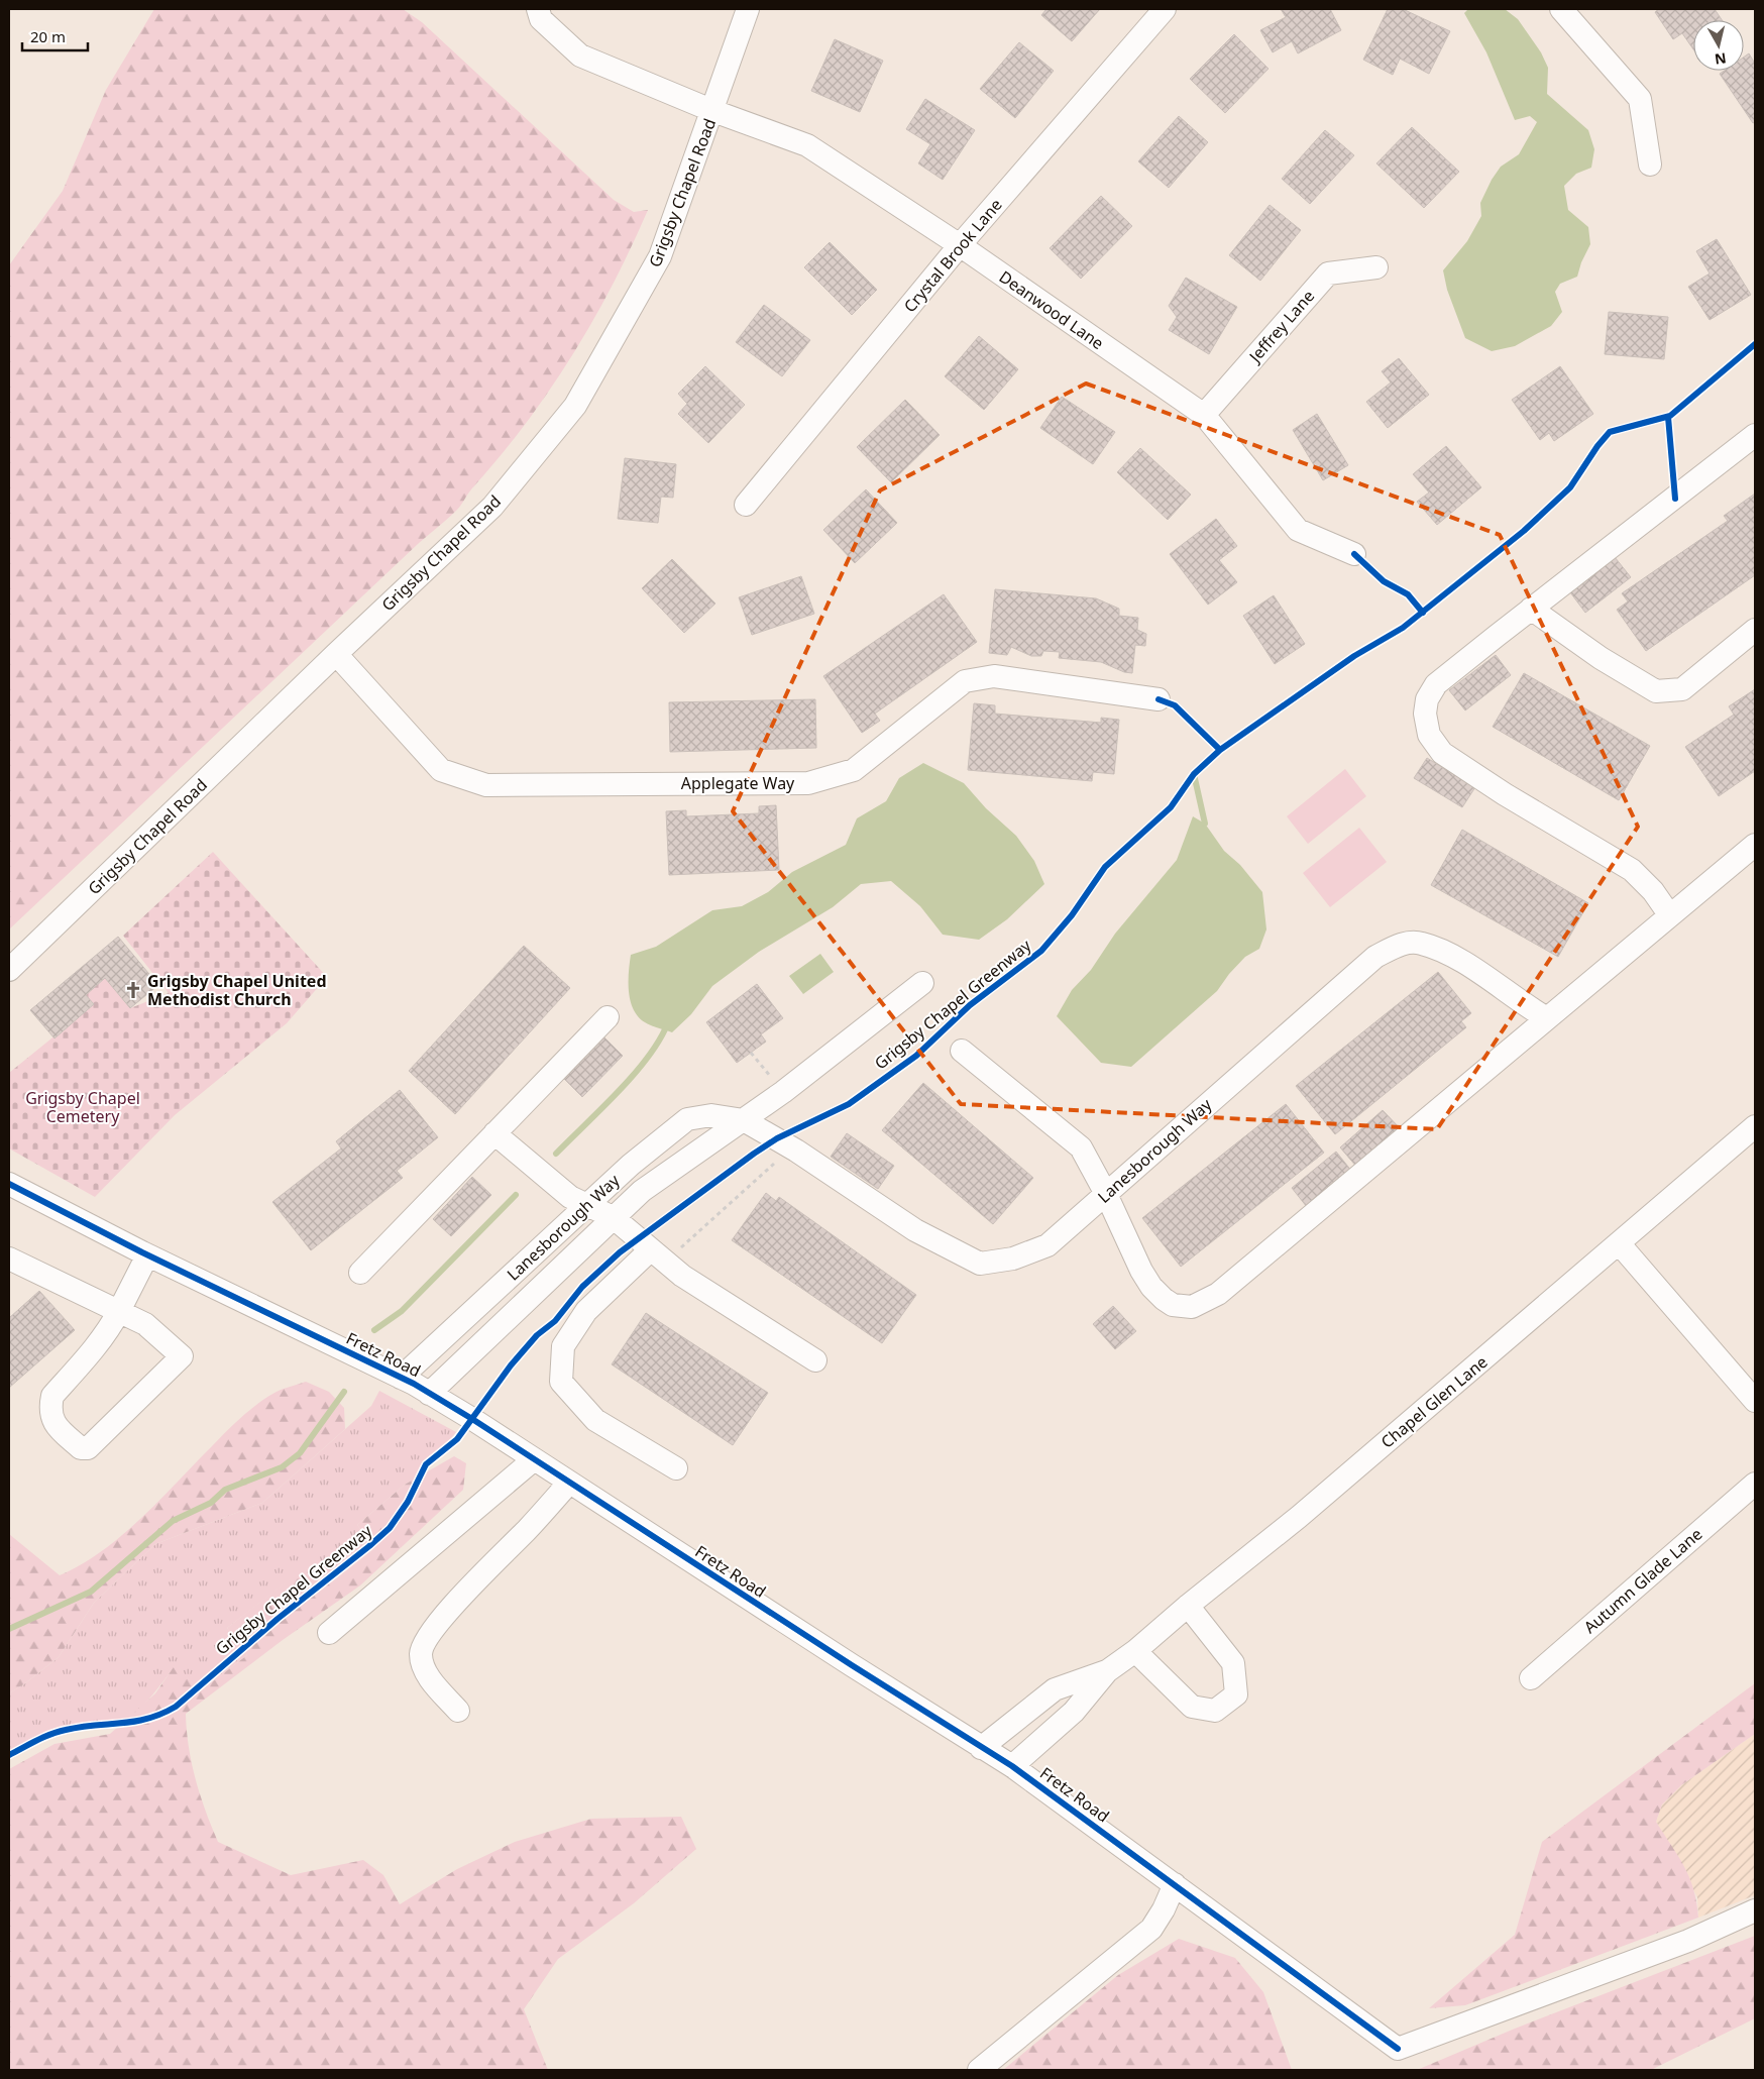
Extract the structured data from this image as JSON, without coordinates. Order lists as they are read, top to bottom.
{
  "streets": {
    "street": [
      "Grigsby Chapel Road",
      "Crystal Brook Lane",
      "Deanwood Lane",
      "Jeffrey Lane",
      "Applegate Way",
      "Lanesborough Way",
      "Fretz Road",
      "Chapel Glen Lane",
      "Autumn Glade Lane"
    ],
    "cycle path": ["Grigsby Chapel Greenway"]
  },
  "crossings": [
    ["Grigsby Chapel Road", "Deanwood Lane"],
    ["Grigsby Chapel Road", "Applegate Way"],
    ["Crystal Brook Lane", "Deanwood Lane"],
    ["Deanwood Lane", "Jeffrey Lane"],
    ["Lanesborough Way", "Fretz Road"],
    ["Fretz Road", "Chapel Glen Lane"]
  ],
  "parks": ["Grigsby Chapel Cemetery"],
  "places": {
    "church": ["Grigsby Chapel United Methodist Church"]
  },
  "scale_bar": "20 m",
  "north": "bottom"
}
